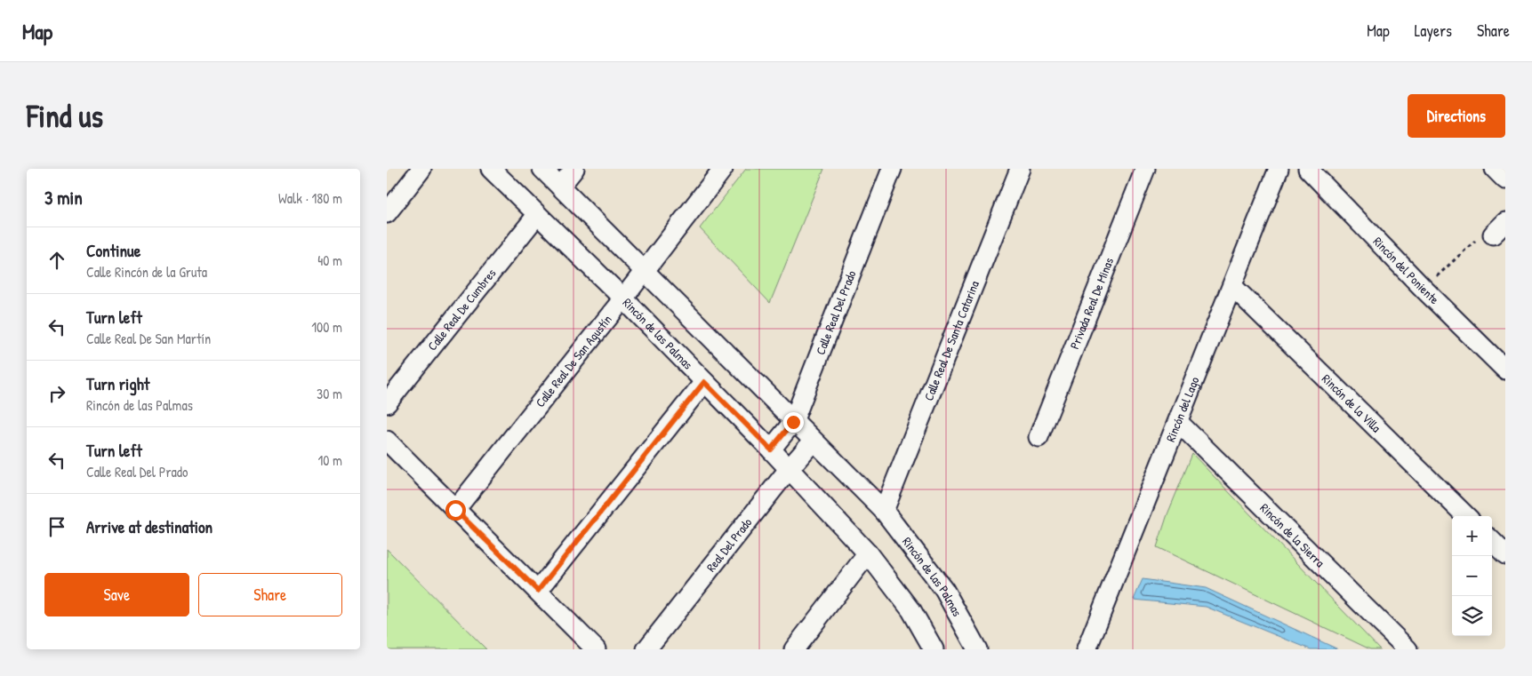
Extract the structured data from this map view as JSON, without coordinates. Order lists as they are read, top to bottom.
{
  "streets": {
    "street": [
      "Rincón del Poniente",
      "Privada Real De Minas",
      "Calle Real De Cumbres",
      "Calle Real Del Prado",
      "Rincón de las Palmas",
      "Calle Real De Santa Catarina",
      "Calle Real De San Agustín",
      "Rincón de la Villa",
      "Rincón del Lago",
      "Rincón de la Sierra",
      "Real Del Prado"
    ]
  },
  "crossings": [
    ["Calle Real De Cumbres", "Rincón de las Palmas"],
    ["Calle Real Del Prado", "Rincón de las Palmas"],
    ["Rincón de las Palmas", "Calle Real De Santa Catarina"],
    ["Rincón de las Palmas", "Calle Real De San Agustín"],
    ["Rincón de las Palmas", "Real Del Prado"],
    ["Rincón de la Villa", "Rincón del Lago"],
    ["Rincón del Lago", "Rincón de la Sierra"]
  ],
  "page": {
    "header": "Map",
    "nav": ["Map", "Layers", "Share"],
    "buttons": [
      "Directions",
      ["Save", "Share"]
    ],
    "title": "Find us",
    "heading": ["3 min", "Walk · 180 m"],
    "list": [
      ["Continue", "Calle Rincón de la Gruta", "40 m"],
      ["Turn left", "Calle Real De San Martín", "100 m"],
      ["Turn right", "Rincón de las Palmas", "30 m"],
      ["Turn left", "Calle Real Del Prado", "10 m"],
      "Arrive at destination"
    ],
    "map_buttons": ["+", "−"]
  }
}
